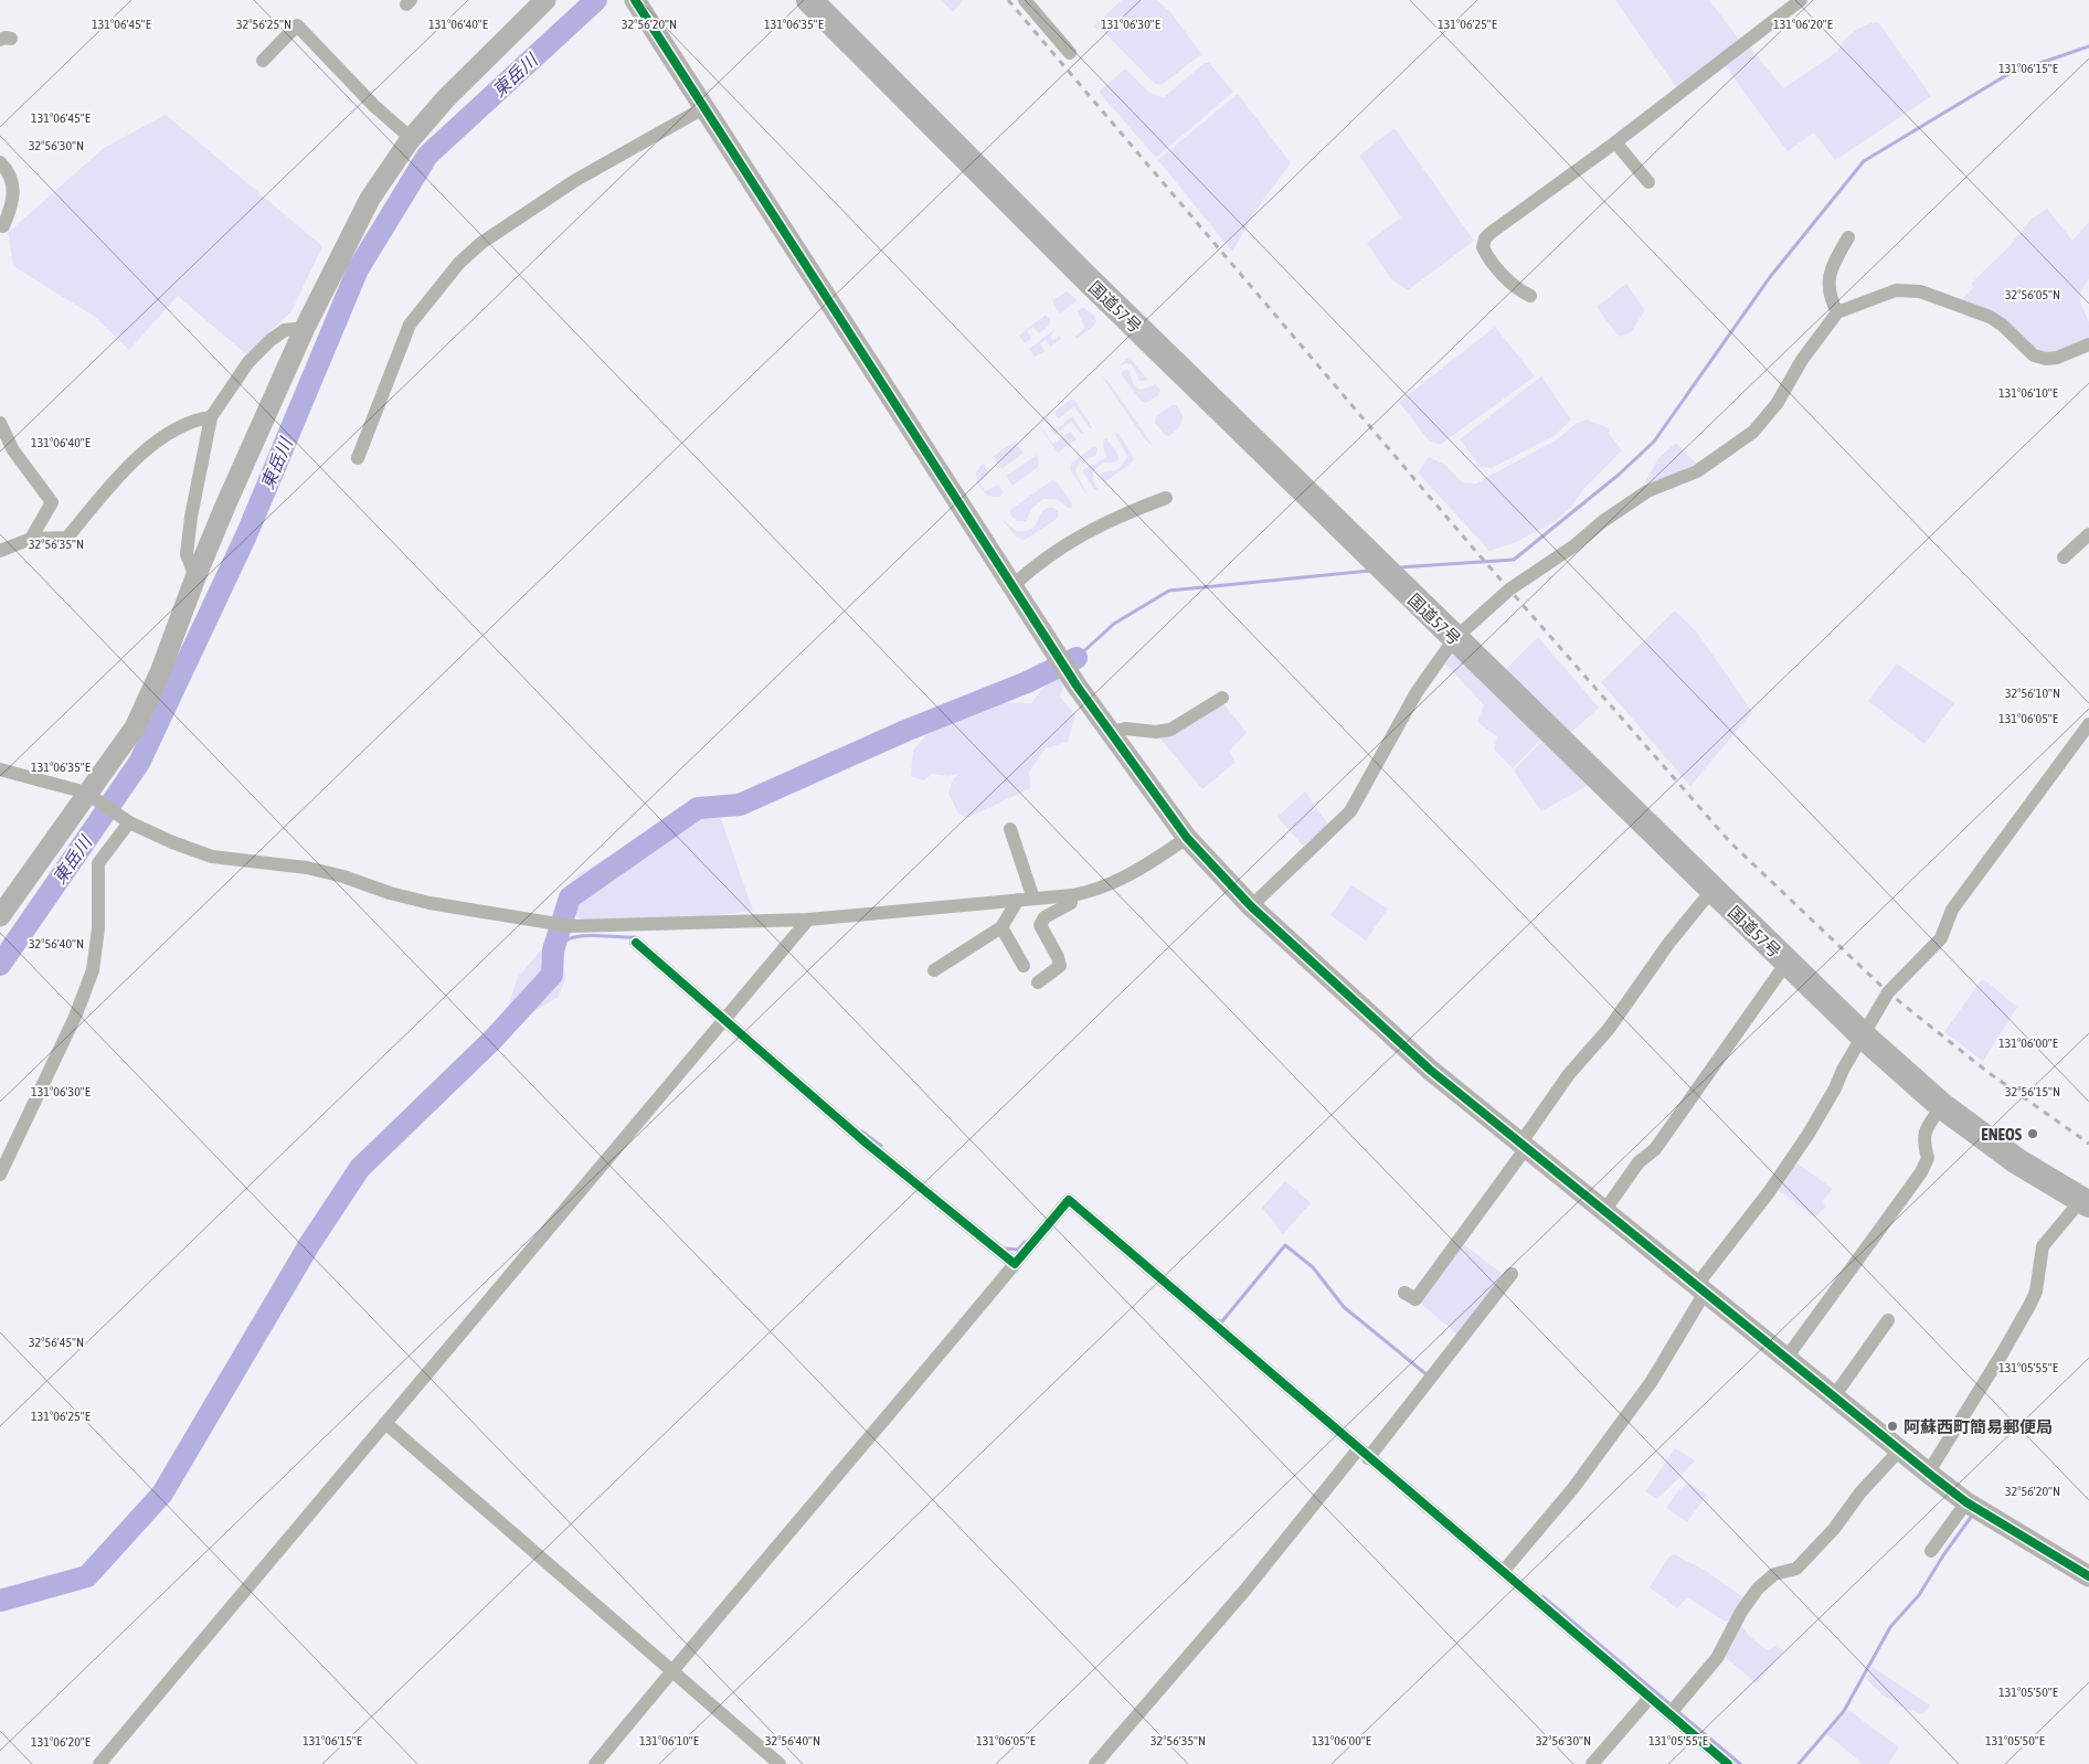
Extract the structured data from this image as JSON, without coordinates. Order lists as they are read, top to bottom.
{
  "streets": {
    "highway": ["国道57号"]
  },
  "water": ["東岳川"],
  "places": ["ENEOS", "阿蘇西町簡易郵便局"],
  "coordinates": [
    "131°06'45\"E",
    "131°06'40\"E",
    "131°06'35\"E",
    "131°06'30\"E",
    "131°06'25\"E",
    "131°06'20\"E",
    "32°56'25\"N",
    "32°56'20\"N",
    "131°06'15\"E",
    "32°56'30\"N",
    "32°56'05\"N",
    "131°06'10\"E",
    "32°56'35\"N",
    "32°56'10\"N",
    "131°06'05\"E",
    "32°56'40\"N",
    "131°06'00\"E",
    "32°56'15\"N",
    "32°56'45\"N",
    "131°05'55\"E",
    "131°05'50\"E"
  ]
}
